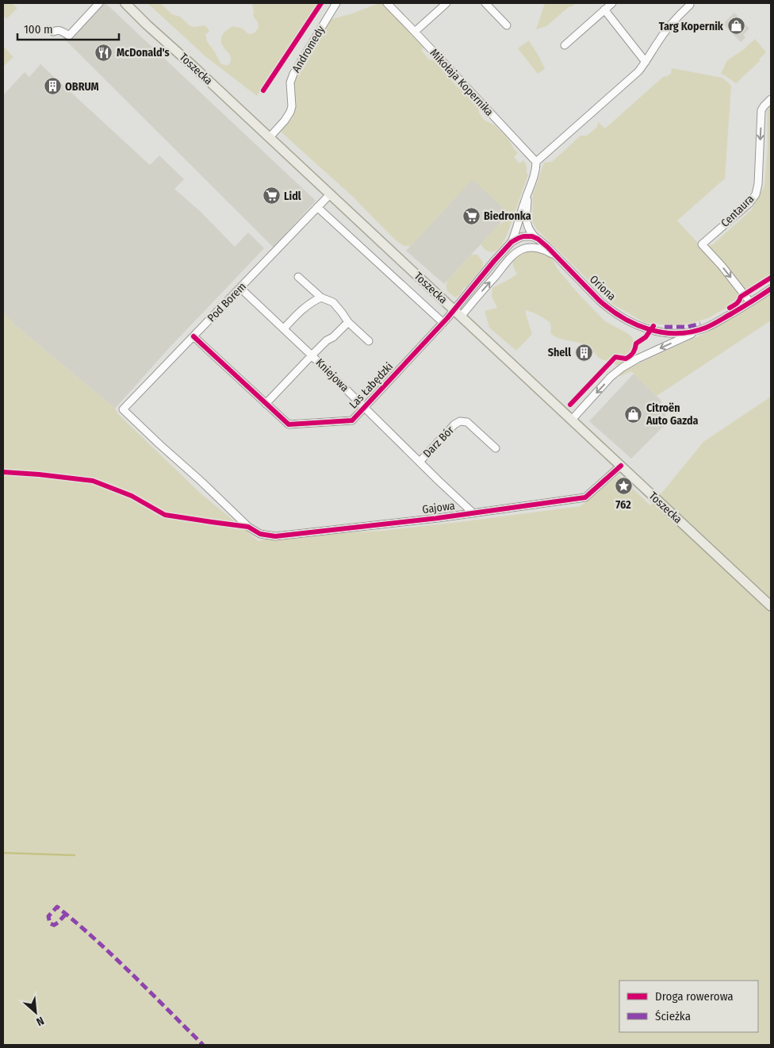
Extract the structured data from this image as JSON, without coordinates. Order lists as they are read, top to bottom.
{
  "streets": {
    "main road": ["Toszecka"],
    "street": [
      "Andromedy",
      "Mikołaja Kopernika",
      "Centaura",
      "Oriona",
      "Pod Borem",
      "Kniejowa",
      "Las Łabędzki",
      "Darz Bór",
      "Gajowa"
    ]
  },
  "crossings": [
    ["Andromedy", "Toszecka"],
    ["Toszecka", "Pod Borem"],
    ["Toszecka", "Las Łabędzki"],
    ["Toszecka", "Gajowa"],
    ["Centaura", "Oriona"],
    ["Pod Borem", "Kniejowa"],
    ["Pod Borem", "Las Łabędzki"],
    ["Pod Borem", "Gajowa"],
    ["Kniejowa", "Las Łabędzki"],
    ["Kniejowa", "Darz Bór"],
    ["Kniejowa", "Gajowa"]
  ],
  "one_way": ["Centaura"],
  "places": {
    "shop": ["Targ Kopernik", "Citroën Auto Gazda"],
    "restaurant": ["McDonald's"],
    "building": ["OBRUM", "Shell"],
    "supermarket": ["Lidl", "Biedronka"],
    "place": ["762"]
  },
  "legend": ["Droga rowerowa", "Ścieżka"],
  "scale_bar": "100 m",
  "north": "bottom right"
}
